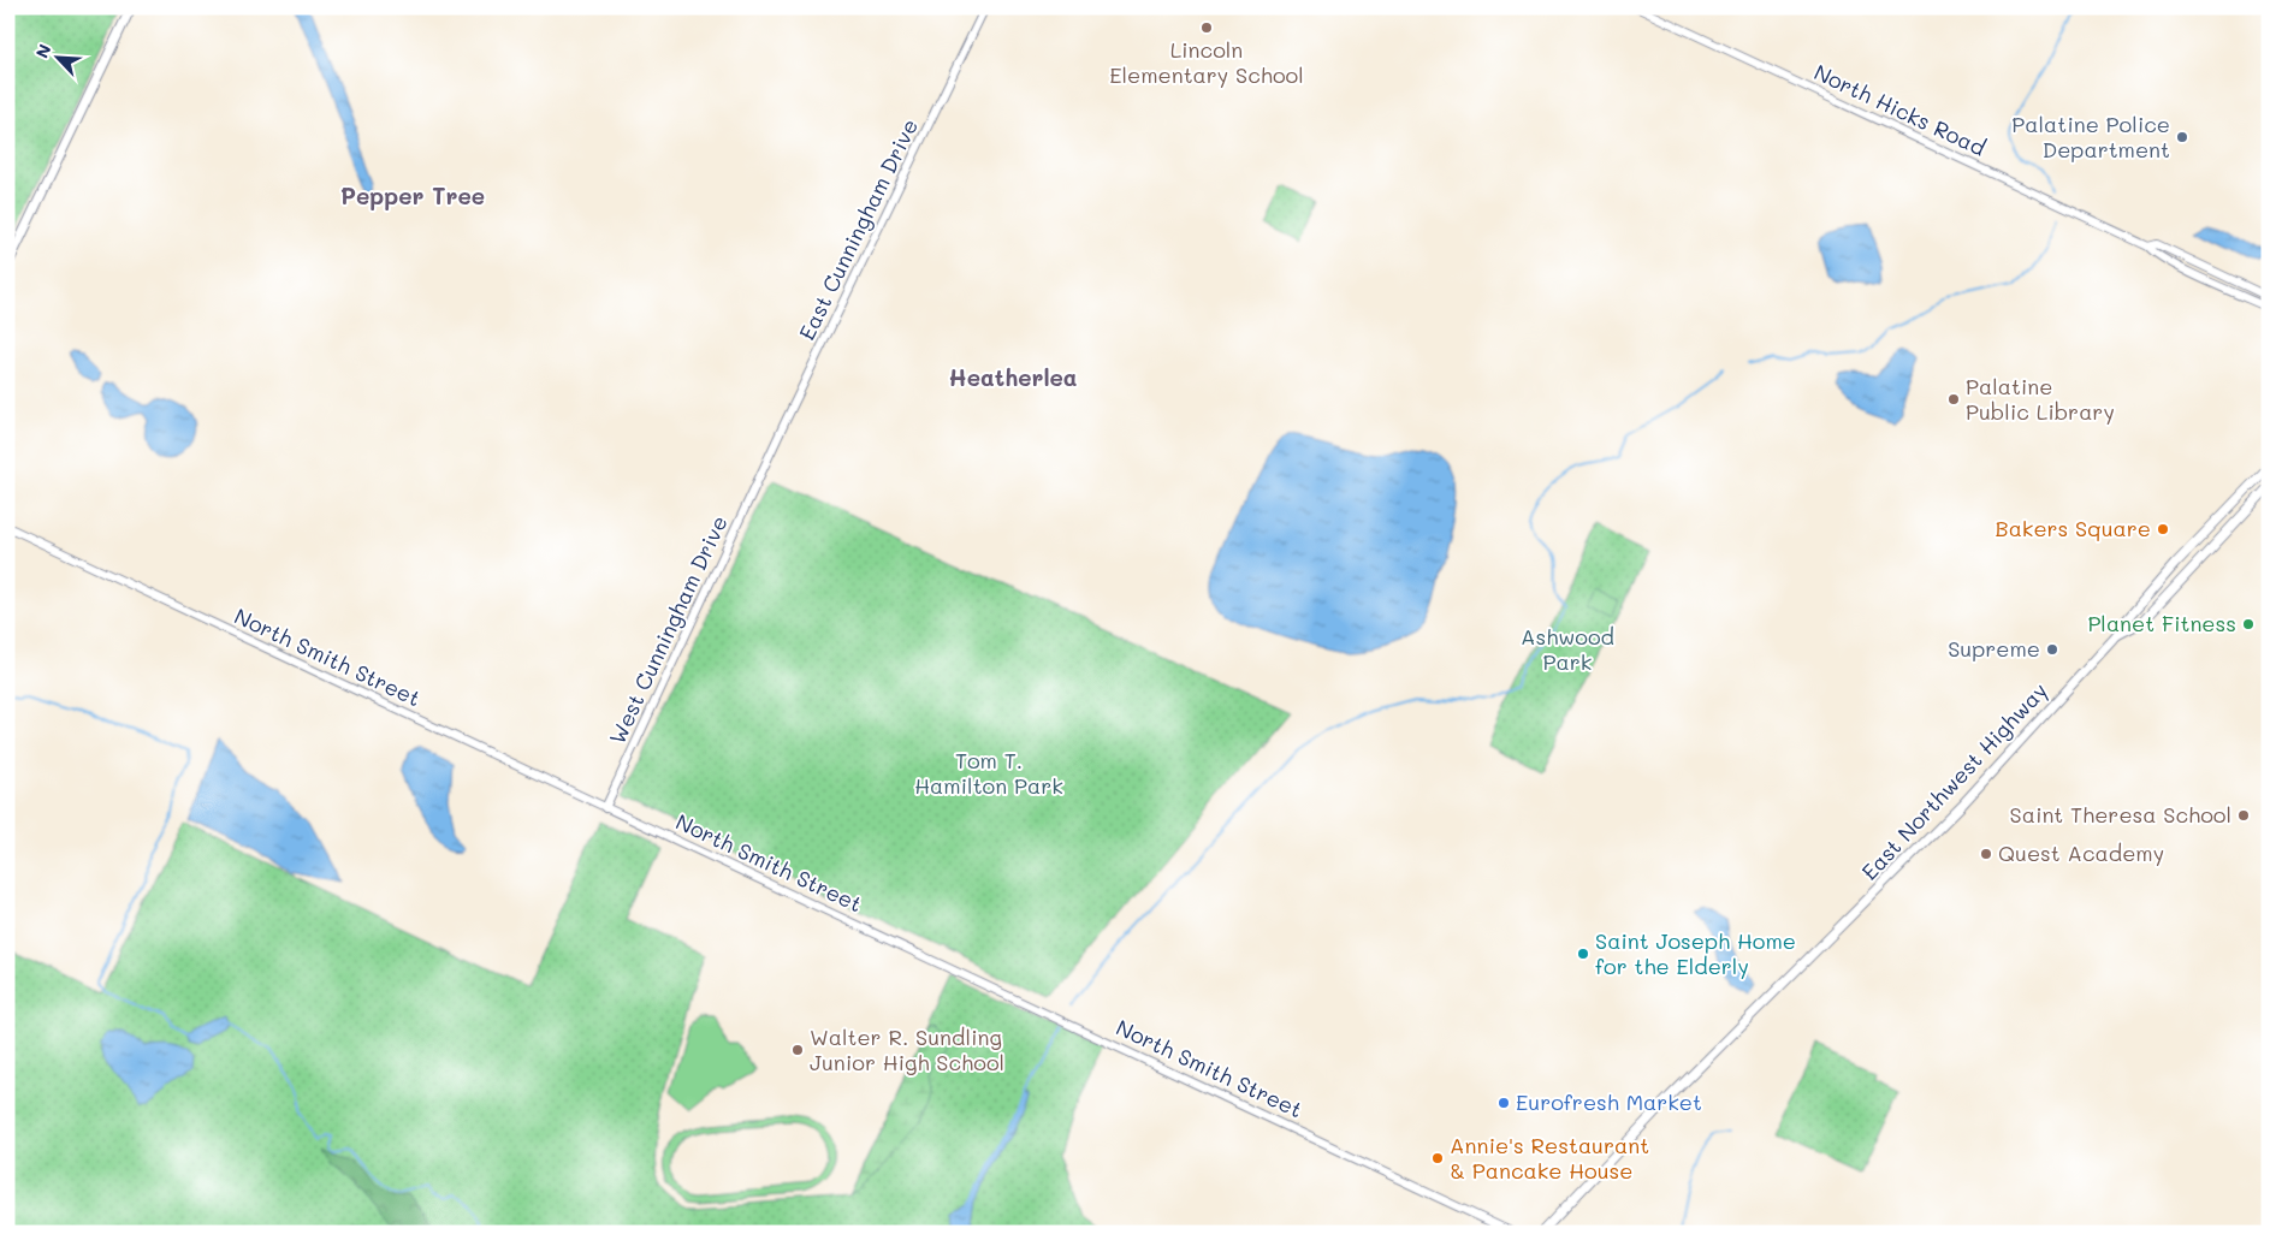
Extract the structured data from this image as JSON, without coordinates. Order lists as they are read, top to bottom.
{
  "streets": {
    "main road": ["East Northwest Highway"],
    "street": [
      "North Hicks Road",
      "East Cunningham Drive",
      "West Cunningham Drive",
      "North Smith Street"
    ]
  },
  "crossings": [
    ["East Cunningham Drive", "West Cunningham Drive"],
    ["West Cunningham Drive", "North Smith Street"]
  ],
  "districts": ["Pepper Tree", "Heatherlea"],
  "parks": ["Ashwood Park", "Tom T. Hamilton Park"],
  "places": [
    "Lincoln Elementary School",
    "Palatine Police Department",
    "Palatine Public Library",
    "Bakers Square",
    "Planet Fitness",
    "Supreme",
    "Saint Theresa School",
    "Quest Academy",
    "Saint Joseph Home for the Elderly",
    "Walter R. Sundling Junior High School",
    "Eurofresh Market",
    "Annie's Restaurant & Pancake House"
  ],
  "north": "top left"
}
